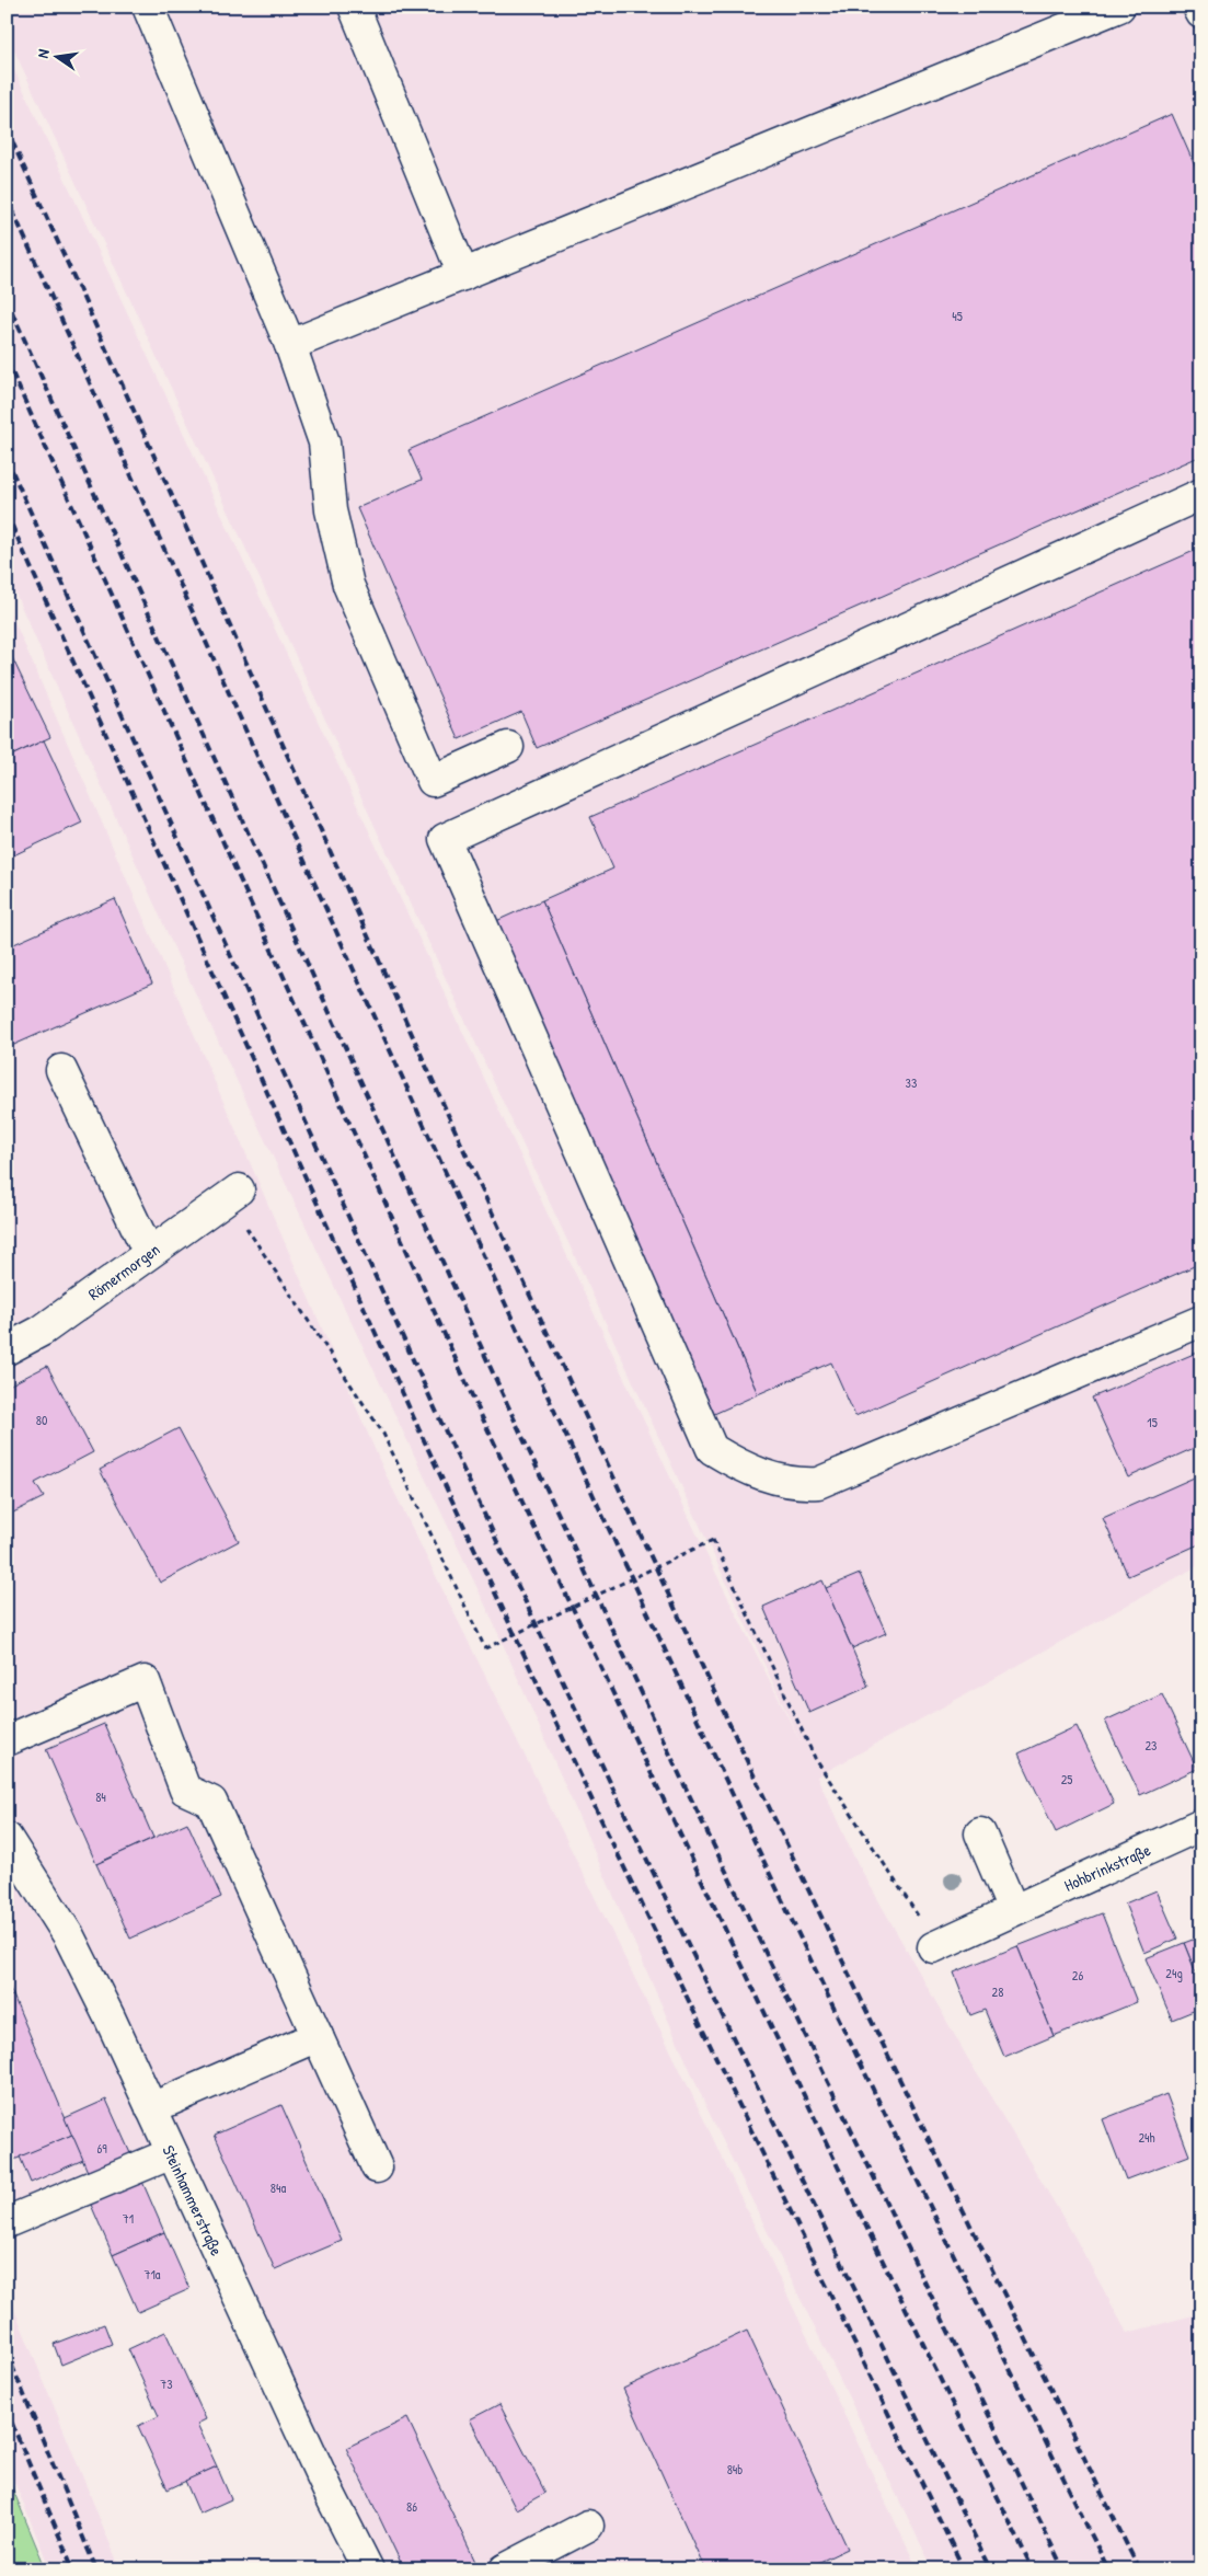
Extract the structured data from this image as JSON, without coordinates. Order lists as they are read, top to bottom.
{
  "streets": {
    "street": ["Römermorgen", "Hohbrinkstraße", "Steinhammerstraße"]
  },
  "house_numbers": [
    "45",
    "33",
    "80",
    "15",
    "23",
    "25",
    "84",
    "24g",
    "26",
    "28",
    "24h",
    "69",
    "84a",
    "71",
    "71a",
    "73",
    "84b",
    "86"
  ],
  "north": "left"
}
